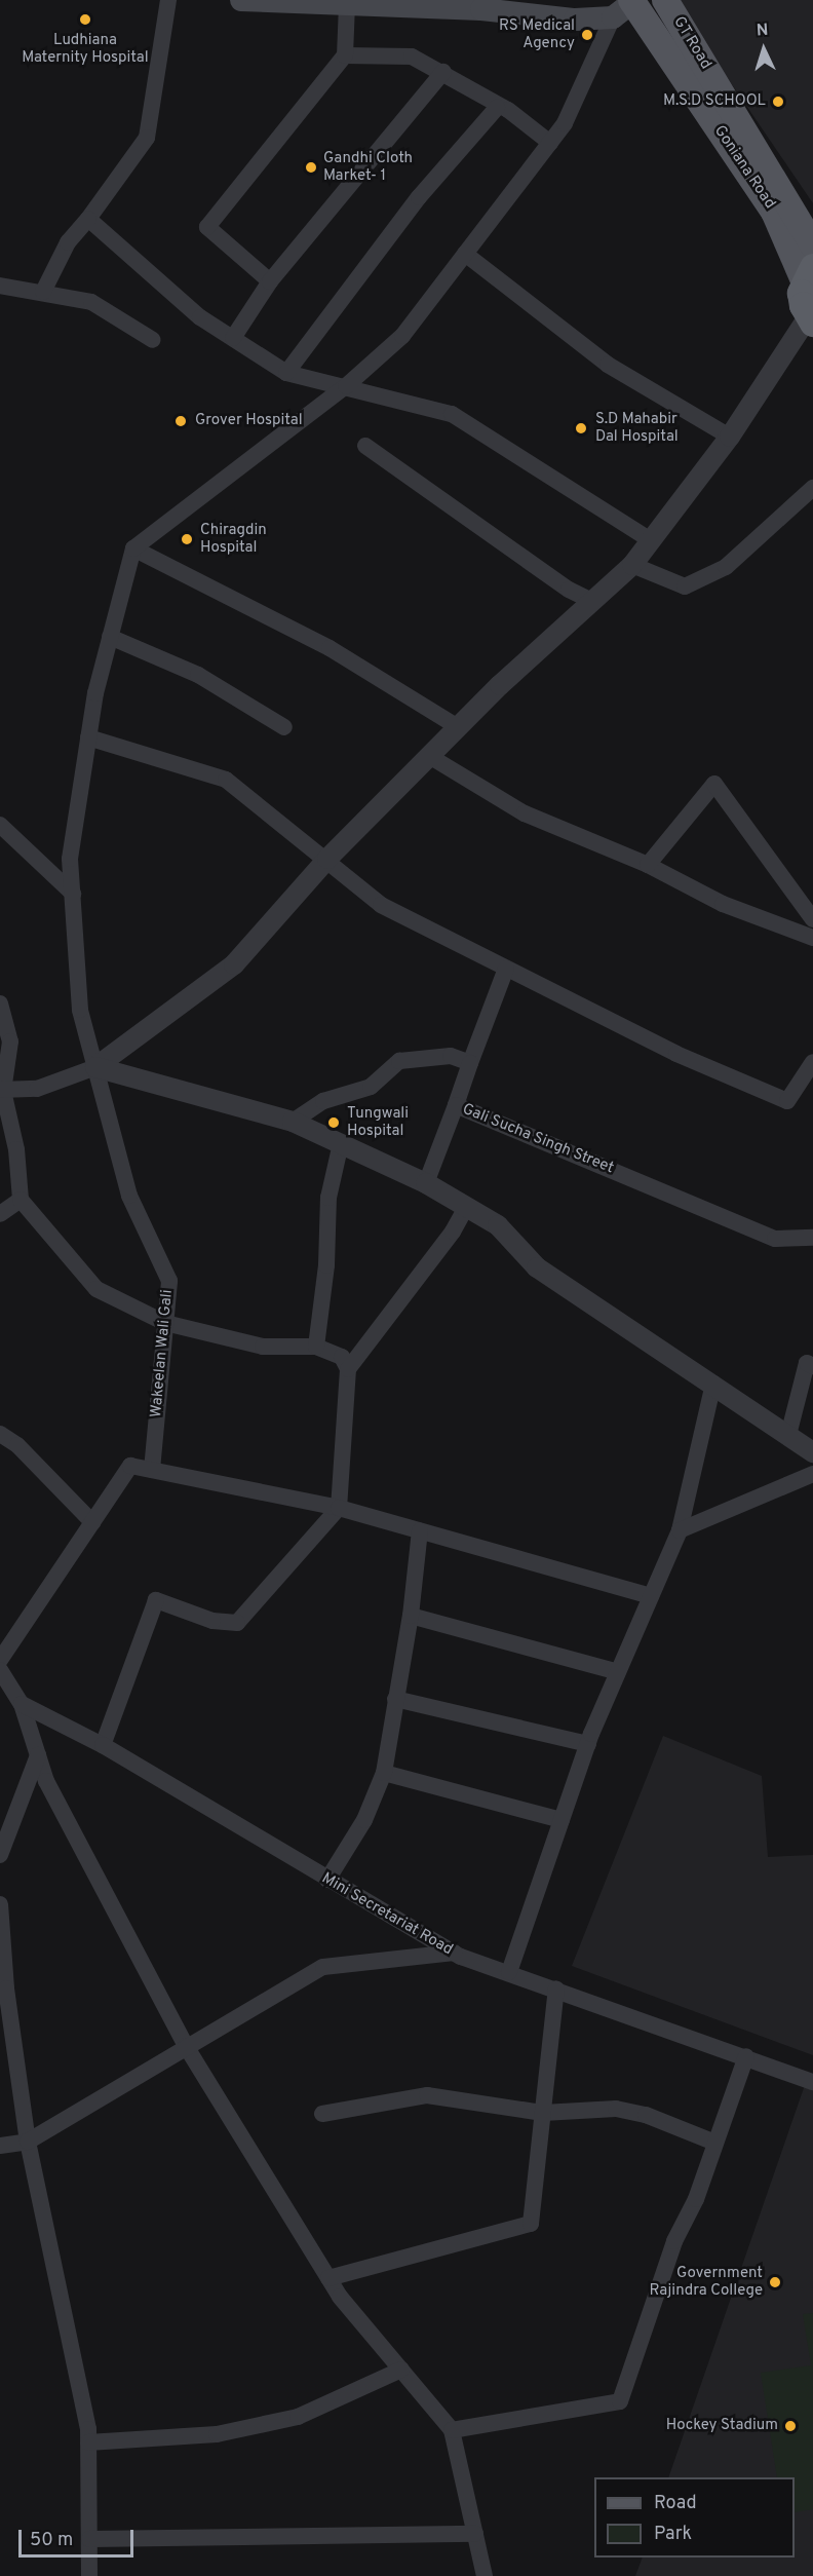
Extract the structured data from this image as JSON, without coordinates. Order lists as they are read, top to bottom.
{
  "streets": {
    "main road": ["GT Road", "Goniana Road"],
    "street": ["Gali Sucha Singh Street", "Wakeelan Wali Gali", "Mini Secretariat Road"]
  },
  "places": [
    "Ludhiana Maternity Hospital",
    "RS Medical Agency",
    "M.S.D SCHOOL",
    "Gandhi Cloth Market- 1",
    "Grover Hospital",
    "S.D Mahabir Dal Hospital",
    "Chiragdin Hospital",
    "Tungwali Hospital",
    "Government Rajindra College",
    "Hockey Stadium"
  ],
  "legend": ["Road", "Park"],
  "scale_bar": "50 m",
  "north": "top"
}
